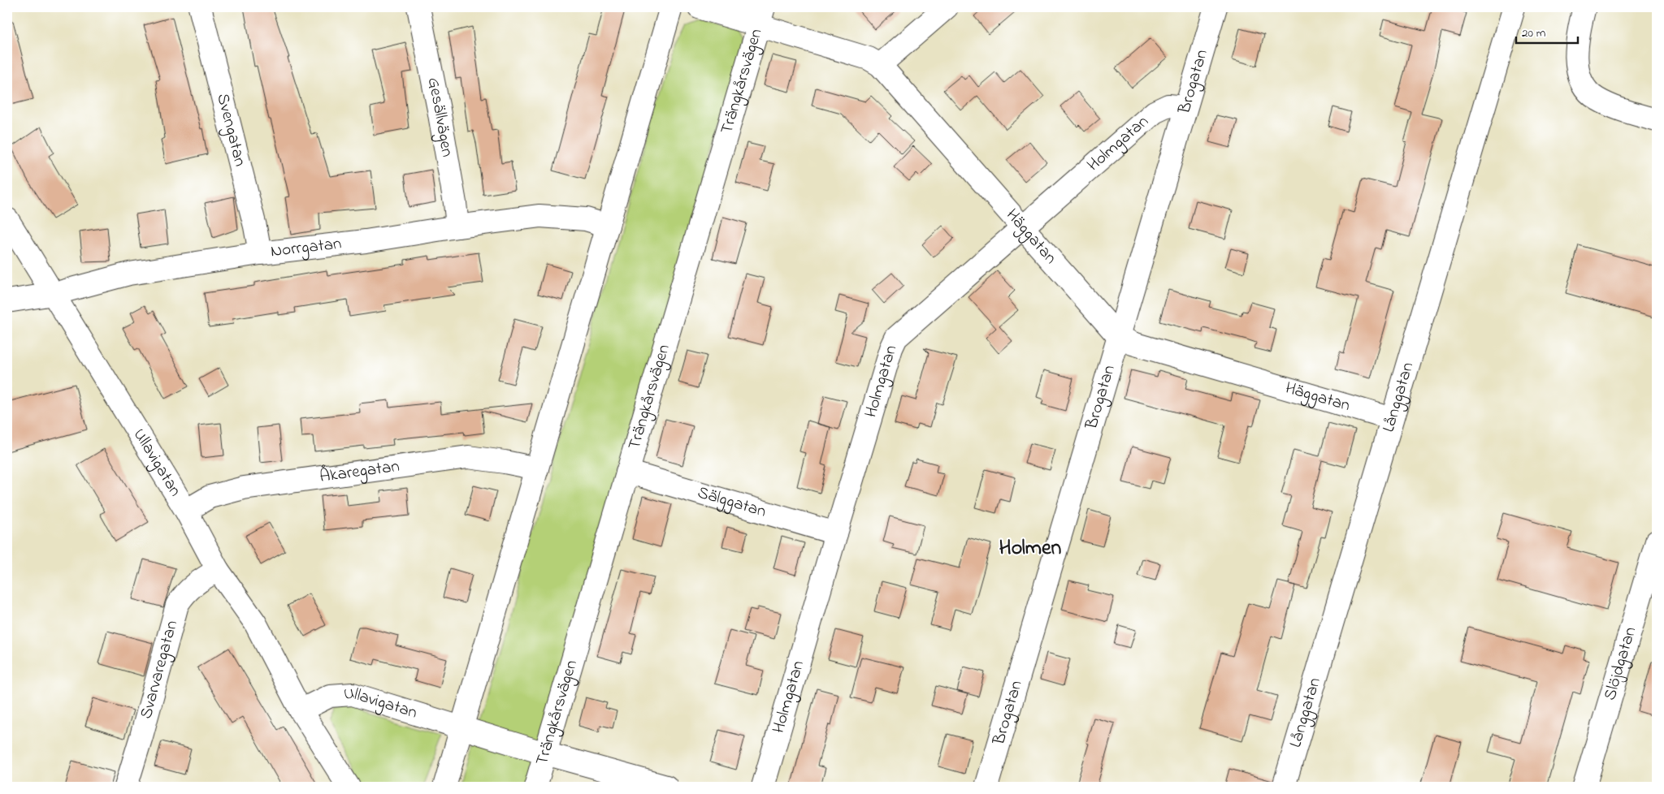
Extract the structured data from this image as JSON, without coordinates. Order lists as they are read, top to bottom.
{
  "streets": {
    "street": [
      "Trängkårsvägen",
      "Brogatan",
      "Gesällvägen",
      "Svengatan",
      "Holmgatan",
      "Häggatan",
      "Norrgatan",
      "Långgatan",
      "Ullavigatan",
      "Åkaregatan",
      "Sälggatan",
      "Slöjdgatan",
      "Svarvaregatan"
    ]
  },
  "crossings": [
    ["Trängkårsvägen", "Häggatan"],
    ["Trängkårsvägen", "Ullavigatan"],
    ["Trängkårsvägen", "Sälggatan"],
    ["Brogatan", "Holmgatan"],
    ["Brogatan", "Häggatan"],
    ["Gesällvägen", "Norrgatan"],
    ["Svengatan", "Norrgatan"],
    ["Holmgatan", "Häggatan"],
    ["Holmgatan", "Sälggatan"],
    ["Häggatan", "Långgatan"],
    ["Norrgatan", "Ullavigatan"],
    ["Ullavigatan", "Åkaregatan"],
    ["Ullavigatan", "Svarvaregatan"]
  ],
  "districts": ["Holmen"],
  "scale_bar": "20 m"
}
